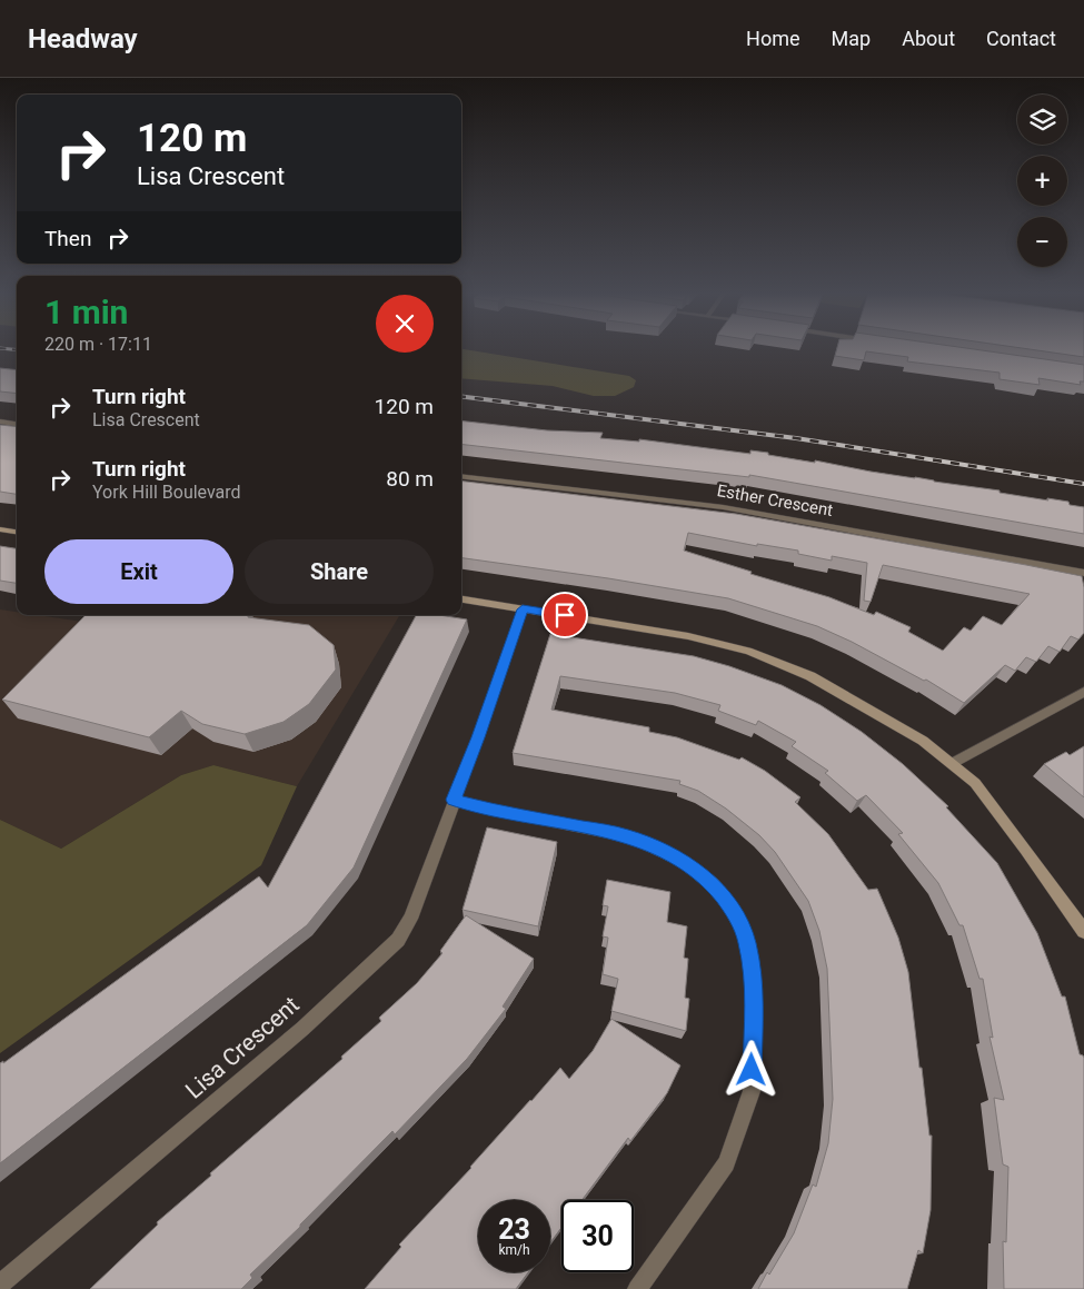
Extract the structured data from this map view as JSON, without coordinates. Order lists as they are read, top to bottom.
{
  "streets": {
    "street": ["Esther Crescent", "Lisa Crescent"]
  },
  "page": {
    "header": "Headway",
    "nav": [
      "Home",
      "Map",
      "About",
      "Contact"
    ],
    "map_buttons": ["+", "−"],
    "turn": ["120 m", "Lisa Crescent"],
    "then": "Then",
    "heading": ["1 min", "220 m · 17:11"],
    "list": [
      {
        "name": "Turn right",
        "note": "Lisa Crescent",
        "value": "120 m"
      },
      {
        "name": "Turn right",
        "note": "York Hill Boulevard",
        "value": "80 m"
      }
    ],
    "buttons": ["Exit", "Share"],
    "speed": "23 km/h",
    "limit": "30"
  }
}
